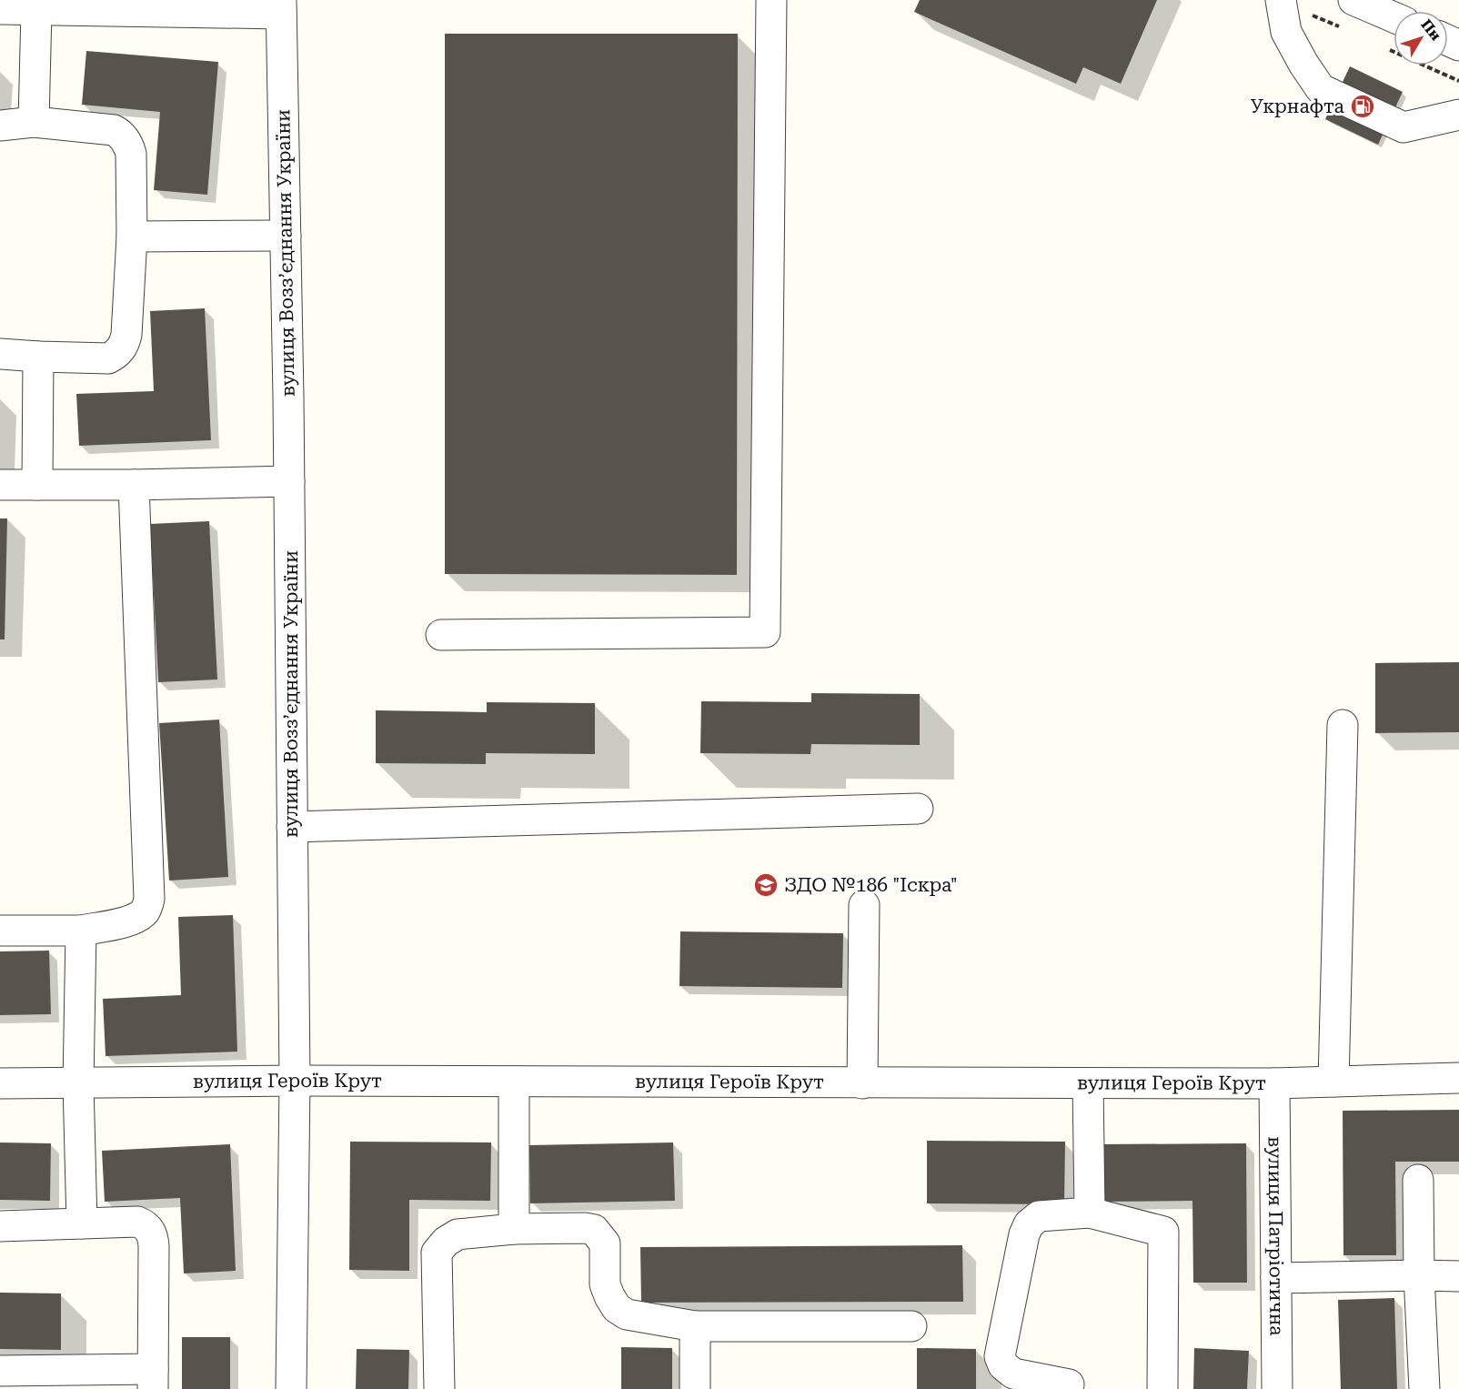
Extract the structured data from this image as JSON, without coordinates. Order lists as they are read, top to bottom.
{
  "streets": {
    "street": ["вулиця Воззʼєднання України", "вулиця Героїв Крут", "вулиця Патріотична"]
  },
  "crossings": [
    ["вулиця Воззʼєднання України", "вулиця Героїв Крут"],
    ["вулиця Героїв Крут", "вулиця Патріотична"]
  ],
  "places": {
    "fuel station": ["Укрнафта"],
    "school or university": ["ЗДО №186 \"Іскра\""]
  },
  "north": "top right"
}
